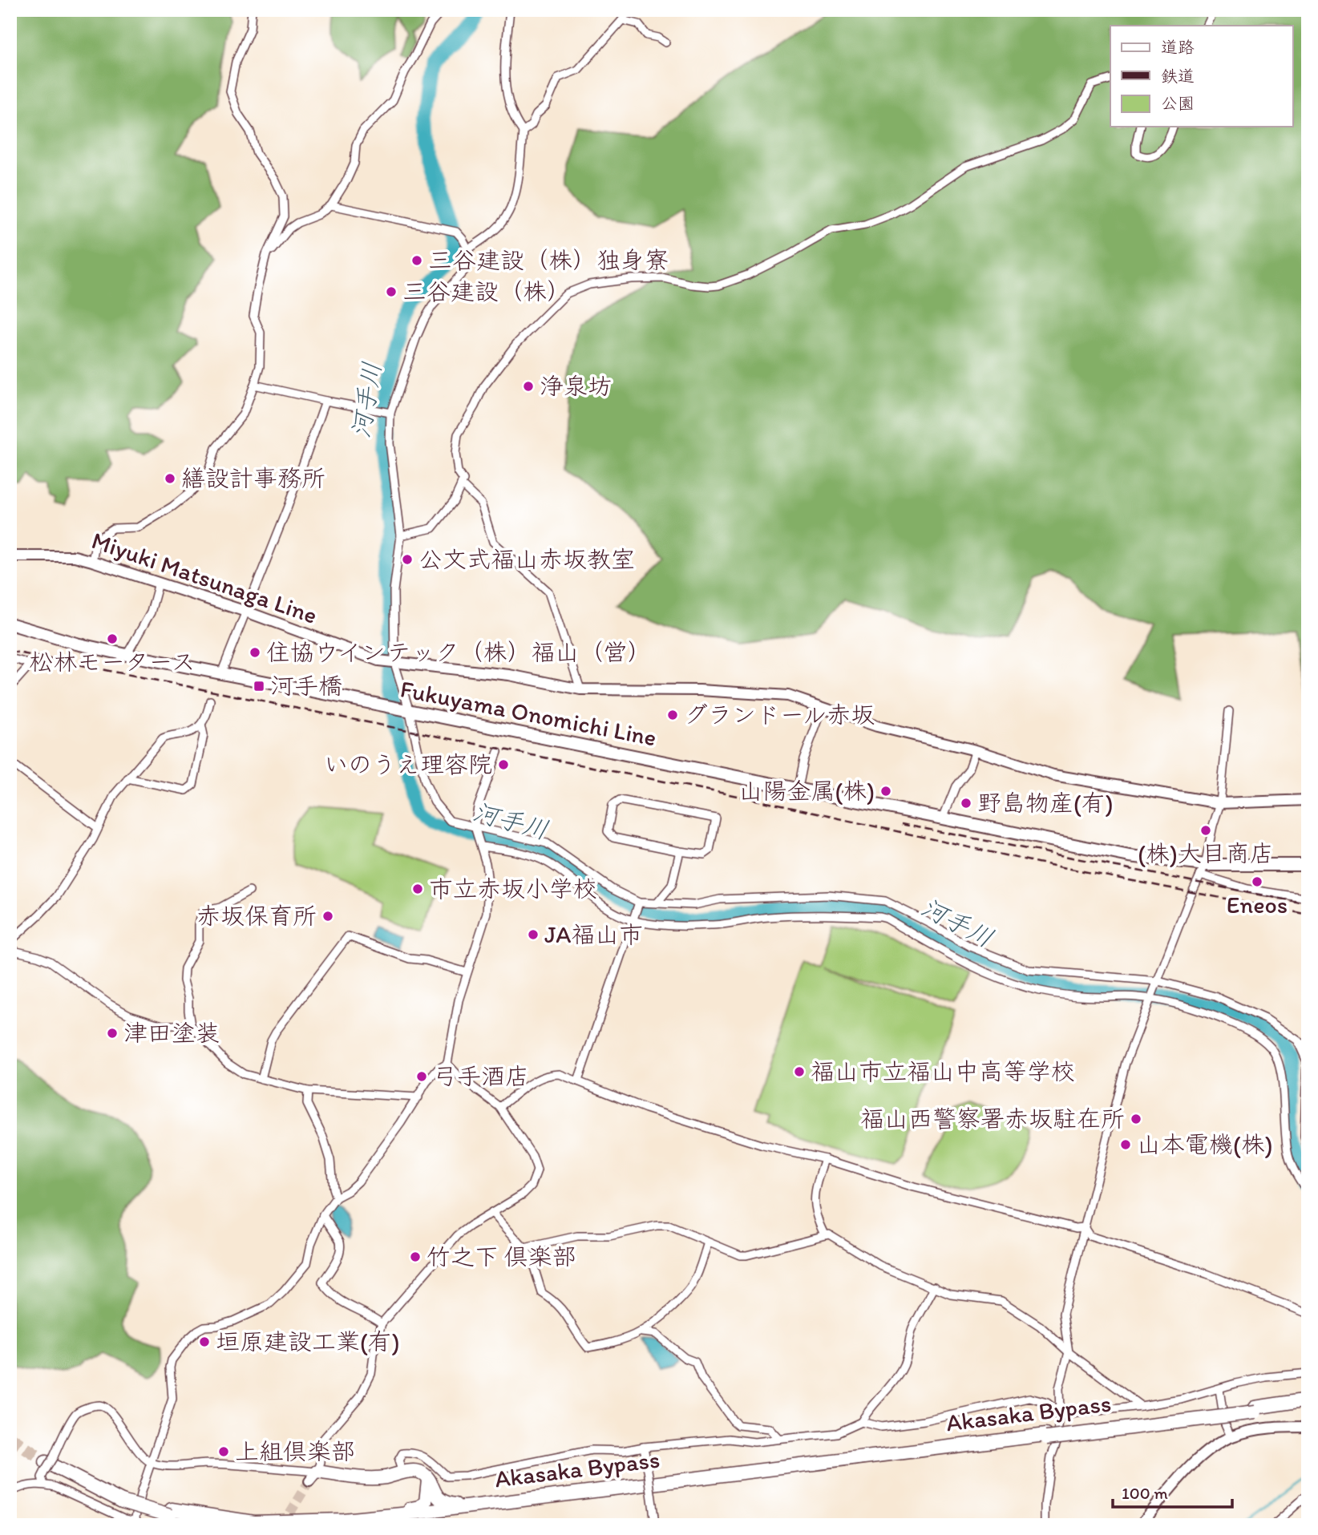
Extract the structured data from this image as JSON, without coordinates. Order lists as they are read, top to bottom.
{
  "streets": {
    "highway": ["Akasaka Bypass"],
    "main road": ["Miyuki Matsunaga Line", "Fukuyama Onomichi Line"]
  },
  "water": ["河手川"],
  "places": {
    "other": [
      "三谷建設（株）独身寮",
      "三谷建設（株）",
      "浄泉坊",
      "繕設計事務所",
      "公文式福山赤坂教室",
      "松林モータース",
      "住協ウインテック（株）福山（営）",
      "グランドール赤坂",
      "いのうえ理容院",
      "山陽金属(株)",
      "野島物産(有)",
      "(株)大目商店",
      "Eneos",
      "市立赤坂小学校",
      "赤坂保育所",
      "JA福山市",
      "津田塗装",
      "福山市立福山中高等学校",
      "弓手酒店",
      "福山西警察署赤坂駐在所",
      "山本電機(株)",
      "竹之下 倶楽部",
      "垣原建設工業(有)",
      "上組倶楽部"
    ],
    "transit": ["河手橋"]
  },
  "legend": ["道路", "鉄道", "公園"],
  "scale_bar": "100 m"
}
